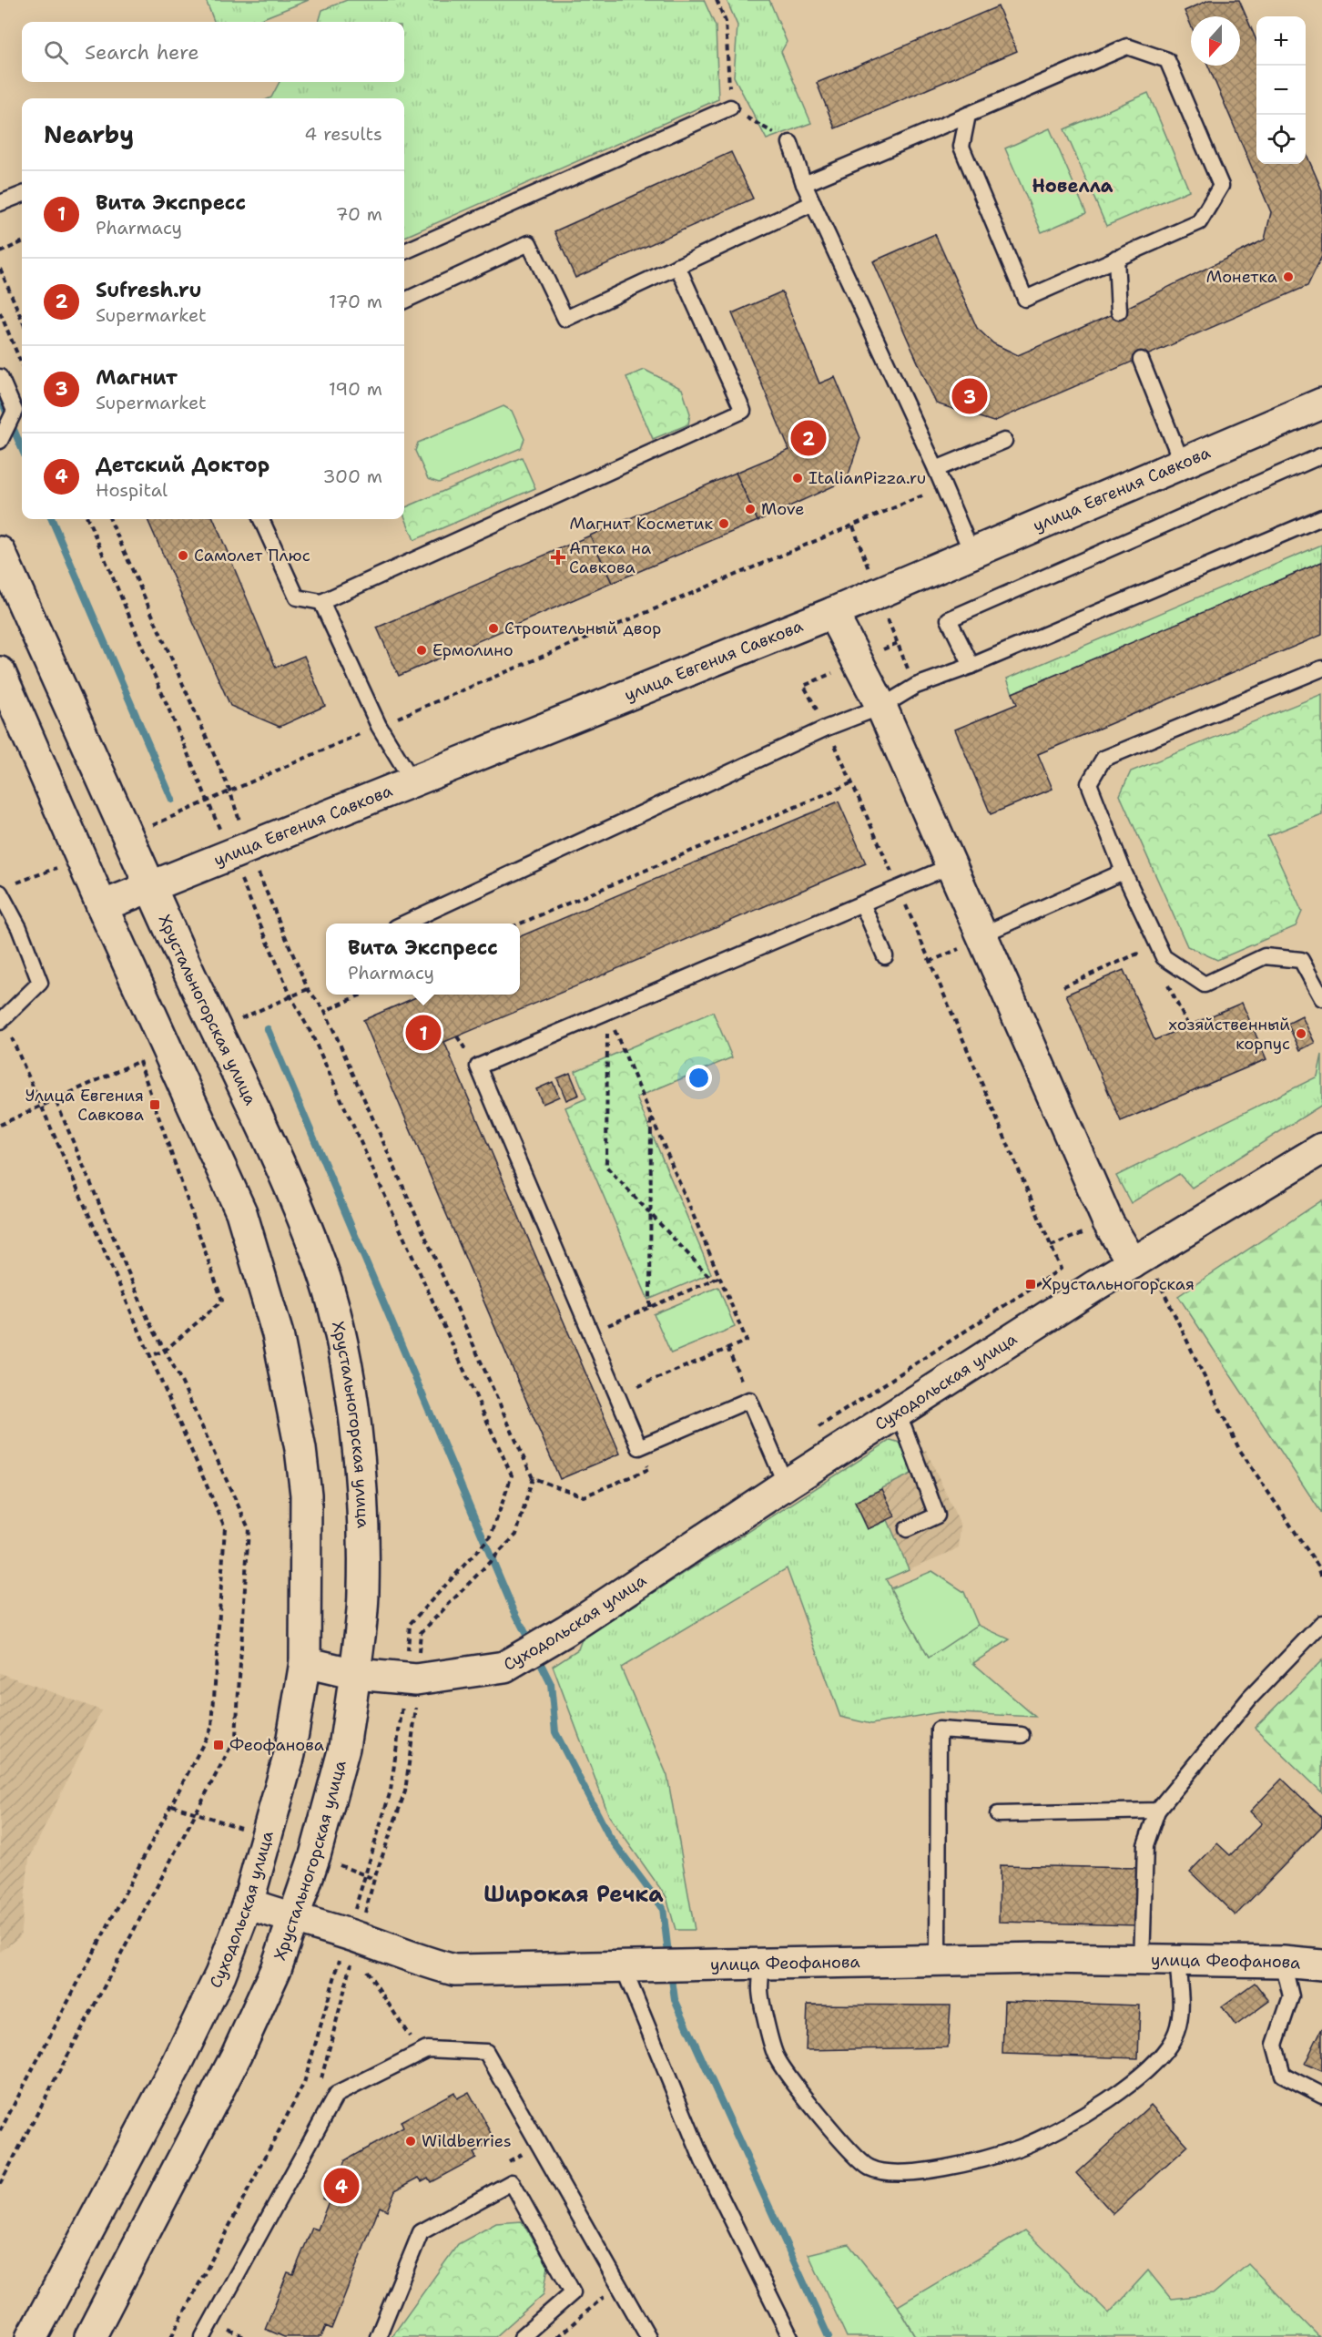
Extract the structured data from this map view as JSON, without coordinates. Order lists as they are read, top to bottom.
{
  "streets": {
    "street": [
      "улица Евгения Савкова",
      "Хрустальногорская улица",
      "Суходольская улица",
      "улица Феофанова"
    ]
  },
  "crossings": [
    ["улица Евгения Савкова", "Хрустальногорская улица"],
    ["Хрустальногорская улица", "Суходольская улица"],
    ["Хрустальногорская улица", "улица Феофанова"],
    ["Суходольская улица", "улица Феофанова"]
  ],
  "districts": ["Новелла", "Широкая Речка"],
  "places": {
    "other": [
      "Монетка",
      "ItalianPizza.ru",
      "Move",
      "Магнит Косметик",
      "Самолет Плюс",
      "Строительный двор",
      "Ермолино",
      "хозяйственный корпус",
      "Wildberries"
    ],
    "health": ["Аптека на Савкова"],
    "transit": ["Улица Евгения Савкова", "Хрустальногорская", "Феофанова"]
  },
  "north": "bottom",
  "page": {
    "map_buttons": ["+", "−"],
    "search": "Search here",
    "heading": ["Nearby", "4 results"],
    "list": [
      {
        "mark": "1",
        "name": "Вита Экспресс",
        "note": "Pharmacy",
        "value": "70 m"
      },
      {
        "mark": "2",
        "name": "Sufresh.ru",
        "note": "Supermarket",
        "value": "170 m"
      },
      {
        "mark": "3",
        "name": "Магнит",
        "note": "Supermarket",
        "value": "190 m"
      },
      {
        "mark": "4",
        "name": "Детский Доктор",
        "note": "Hospital",
        "value": "300 m"
      }
    ],
    "pins": [
      "3",
      "2",
      "1",
      "4"
    ],
    "popup": ["Вита Экспресс", "Pharmacy"]
  }
}
